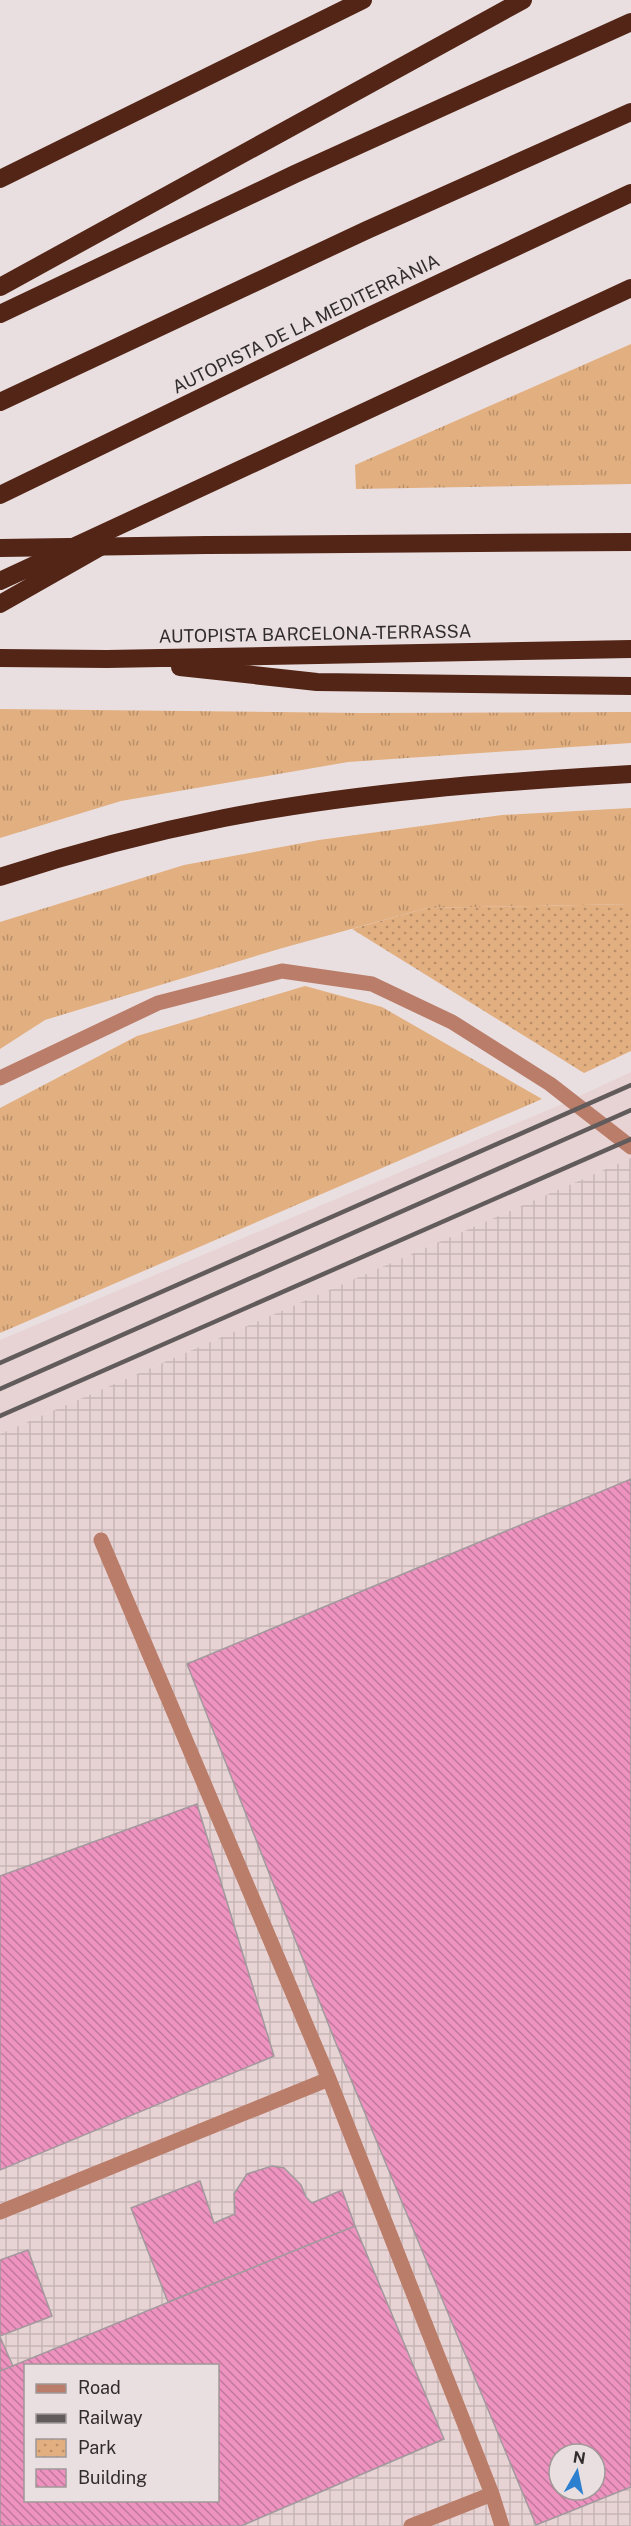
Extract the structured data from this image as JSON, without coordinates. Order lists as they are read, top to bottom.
{
  "streets": {
    "highway": ["AUTOPISTA DE LA MEDITERRÀNIA", "AUTOPISTA BARCELONA-TERRASSA"]
  },
  "legend": [
    "Road",
    "Railway",
    "Park",
    "Building"
  ],
  "north": "top"
}
